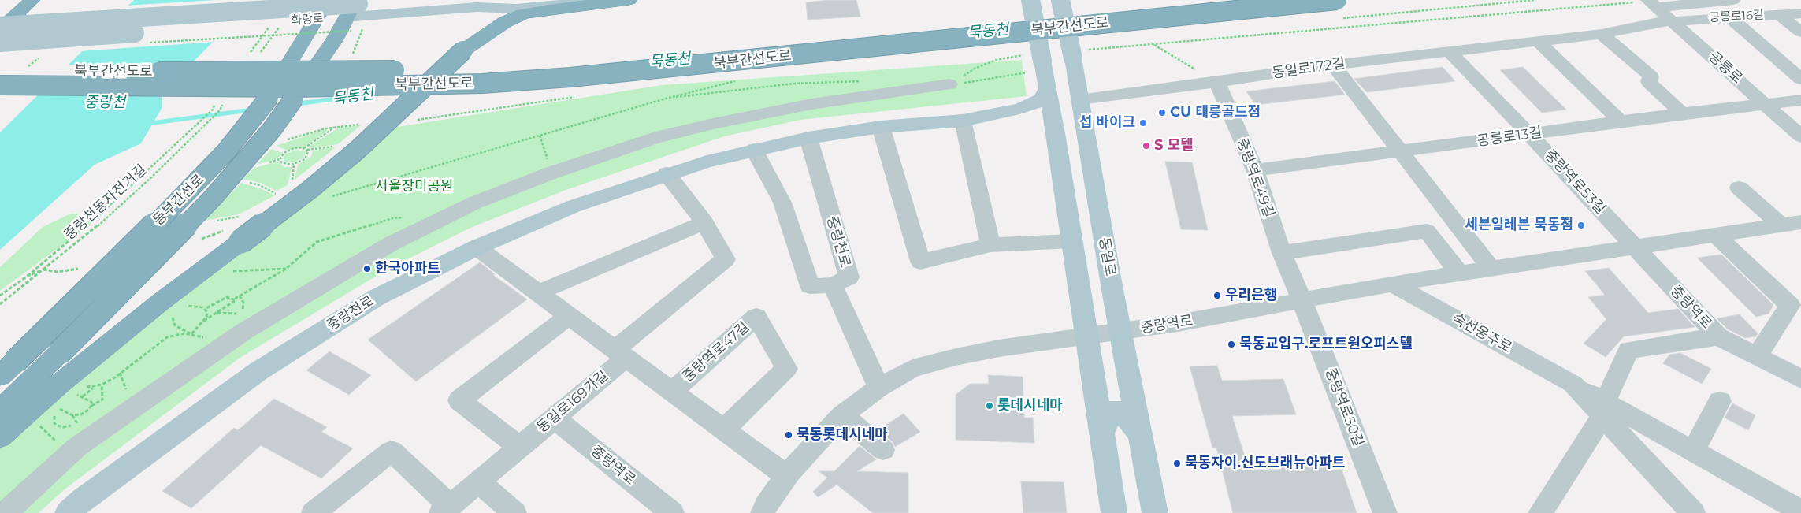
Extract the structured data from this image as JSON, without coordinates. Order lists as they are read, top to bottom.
{
  "streets": {
    "highway": ["북부간선도로", "동부간선로"],
    "main road": ["화랑로", "중랑천로", "동일로"],
    "street": [
      "공릉로16길",
      "공릉로",
      "동일로172길",
      "공릉로13길",
      "중랑역로49길",
      "중랑역로53길",
      "중랑역로",
      "숙선옹주로",
      "중랑역로47길",
      "동일로169가길",
      "중랑역로50길"
    ],
    "path": ["중랑천동자전거길"]
  },
  "crossings": [
    ["공릉로16길", "공릉로"],
    ["공릉로16길", "동일로172길"],
    ["공릉로", "동일로172길"],
    ["공릉로", "공릉로13길"],
    ["동일로172길", "중랑역로49길"],
    ["동일로172길", "중랑역로53길"],
    ["동일로172길", "동일로"],
    ["공릉로13길", "중랑역로49길"],
    ["공릉로13길", "중랑역로53길"],
    ["중랑역로49길", "중랑역로"],
    ["중랑역로49길", "중랑역로50길"],
    ["중랑역로53길", "중랑역로"],
    ["중랑천로", "중랑역로47길"],
    ["동일로", "중랑역로"],
    ["중랑역로", "숙선옹주로"],
    ["중랑역로", "중랑역로47길"],
    ["중랑역로", "동일로169가길"],
    ["중랑역로", "중랑역로50길"],
    ["중랑역로47길", "동일로169가길"]
  ],
  "water": ["묵동천", "중랑천"],
  "parks": ["서울장미공원"],
  "places": [
    "CU 태릉골드점",
    "섭 바이크",
    "S 모텔",
    "세븐일레븐 묵동점",
    "한국아파트",
    "우리은행",
    "묵동교입구.로프트원오피스텔",
    "롯데시네마",
    "묵동롯데시네마",
    "묵동자이.신도브래뉴아파트"
  ]
}
